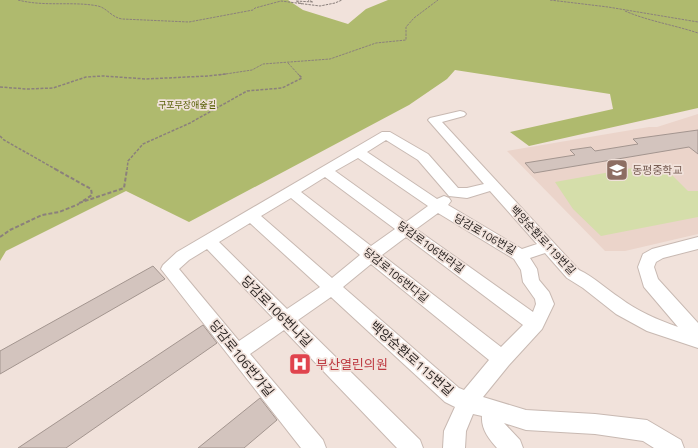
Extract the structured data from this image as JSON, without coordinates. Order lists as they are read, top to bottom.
{
  "streets": {
    "street": [
      "당감로106번길",
      "백양순환로119번길",
      "당감로106번라길",
      "당감로106번다길",
      "당감로106번나길",
      "당감로106번가길",
      "백양순환로115번길"
    ]
  },
  "crossings": [
    ["당감로106번길", "당감로106번라길"],
    ["당감로106번길", "당감로106번다길"],
    ["당감로106번길", "백양순환로115번길"],
    ["당감로106번나길", "당감로106번가길"]
  ],
  "parks": ["구포무장애숲길"],
  "places": {
    "school or university": ["동평중학교"],
    "hospital": ["부산열린의원"]
  }
}
